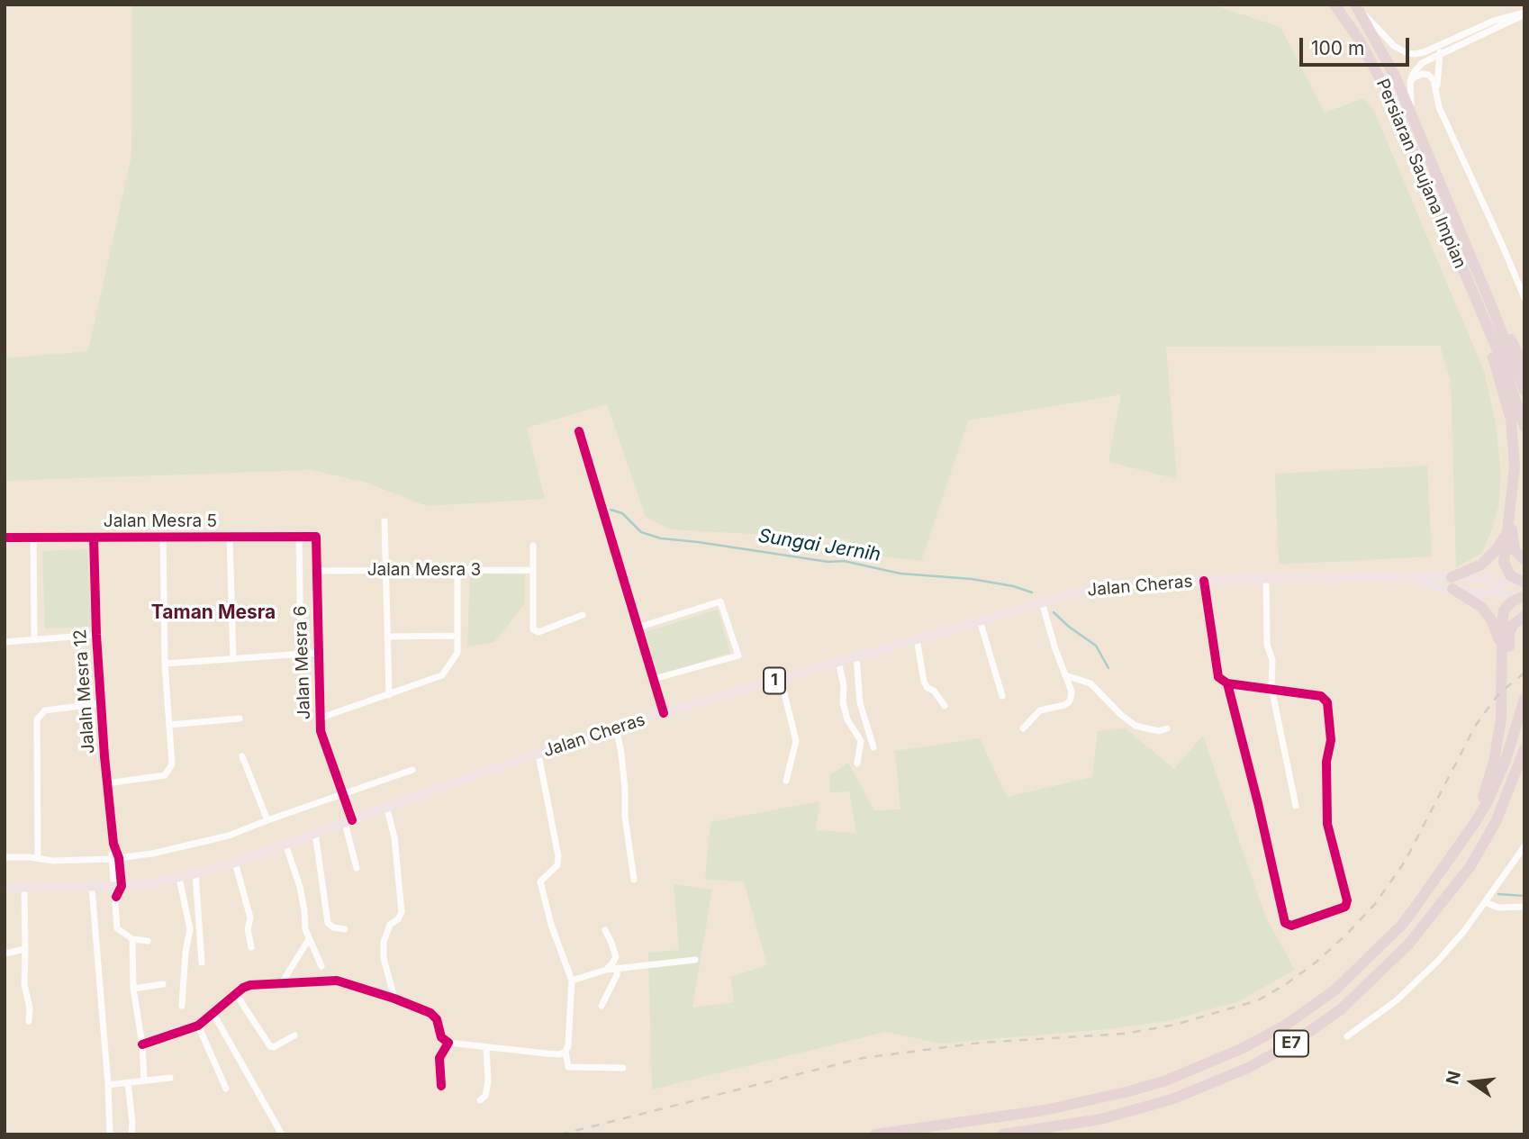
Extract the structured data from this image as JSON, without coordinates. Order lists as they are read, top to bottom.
{
  "streets": {
    "highway": ["Persiaran Saujana Impian", "E7"],
    "main road": ["Jalan Cheras", "1"],
    "street": [
      "Jalan Mesra 5",
      "Jalan Mesra 3",
      "Jalan Mesra 6",
      "Jalaln Mesra 12"
    ]
  },
  "crossings": [
    ["Jalan Mesra 5", "Jalan Mesra 6"],
    ["Jalan Mesra 5", "Jalaln Mesra 12"],
    ["Jalan Mesra 3", "Jalan Mesra 6"],
    ["Jalan Cheras", "Jalan Mesra 6"]
  ],
  "districts": ["Taman Mesra"],
  "water": ["Sungai Jernih"],
  "scale_bar": "100 m",
  "north": "left"
}
